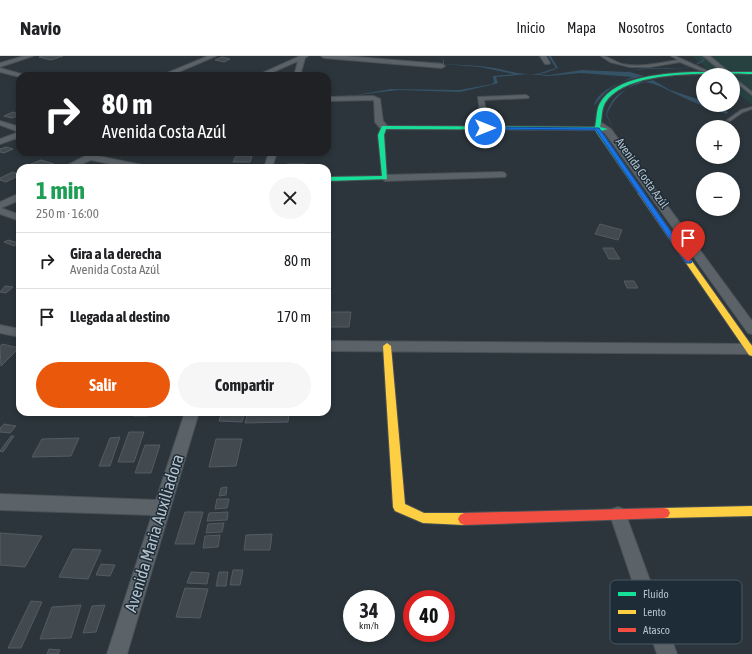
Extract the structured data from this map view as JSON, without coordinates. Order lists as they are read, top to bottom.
{
  "streets": {
    "street": ["Avenida Costa Azúl", "Avenida Maria Auxiliadora"]
  },
  "legend": ["Fluido", "Lento", "Atasco"],
  "page": {
    "header": "Navio",
    "nav": [
      "Inicio",
      "Mapa",
      "Nosotros",
      "Contacto"
    ],
    "map_buttons": ["+", "−"],
    "turn": ["80 m", "Avenida Costa Azúl"],
    "heading": ["1 min", "250 m · 16:00"],
    "list": [
      {
        "name": "Gira a la derecha",
        "note": "Avenida Costa Azúl",
        "value": "80 m"
      },
      {
        "name": "Llegada al destino",
        "value": "170 m"
      }
    ],
    "buttons": ["Salir", "Compartir"],
    "speed": "34 km/h",
    "limit": "40"
  }
}
